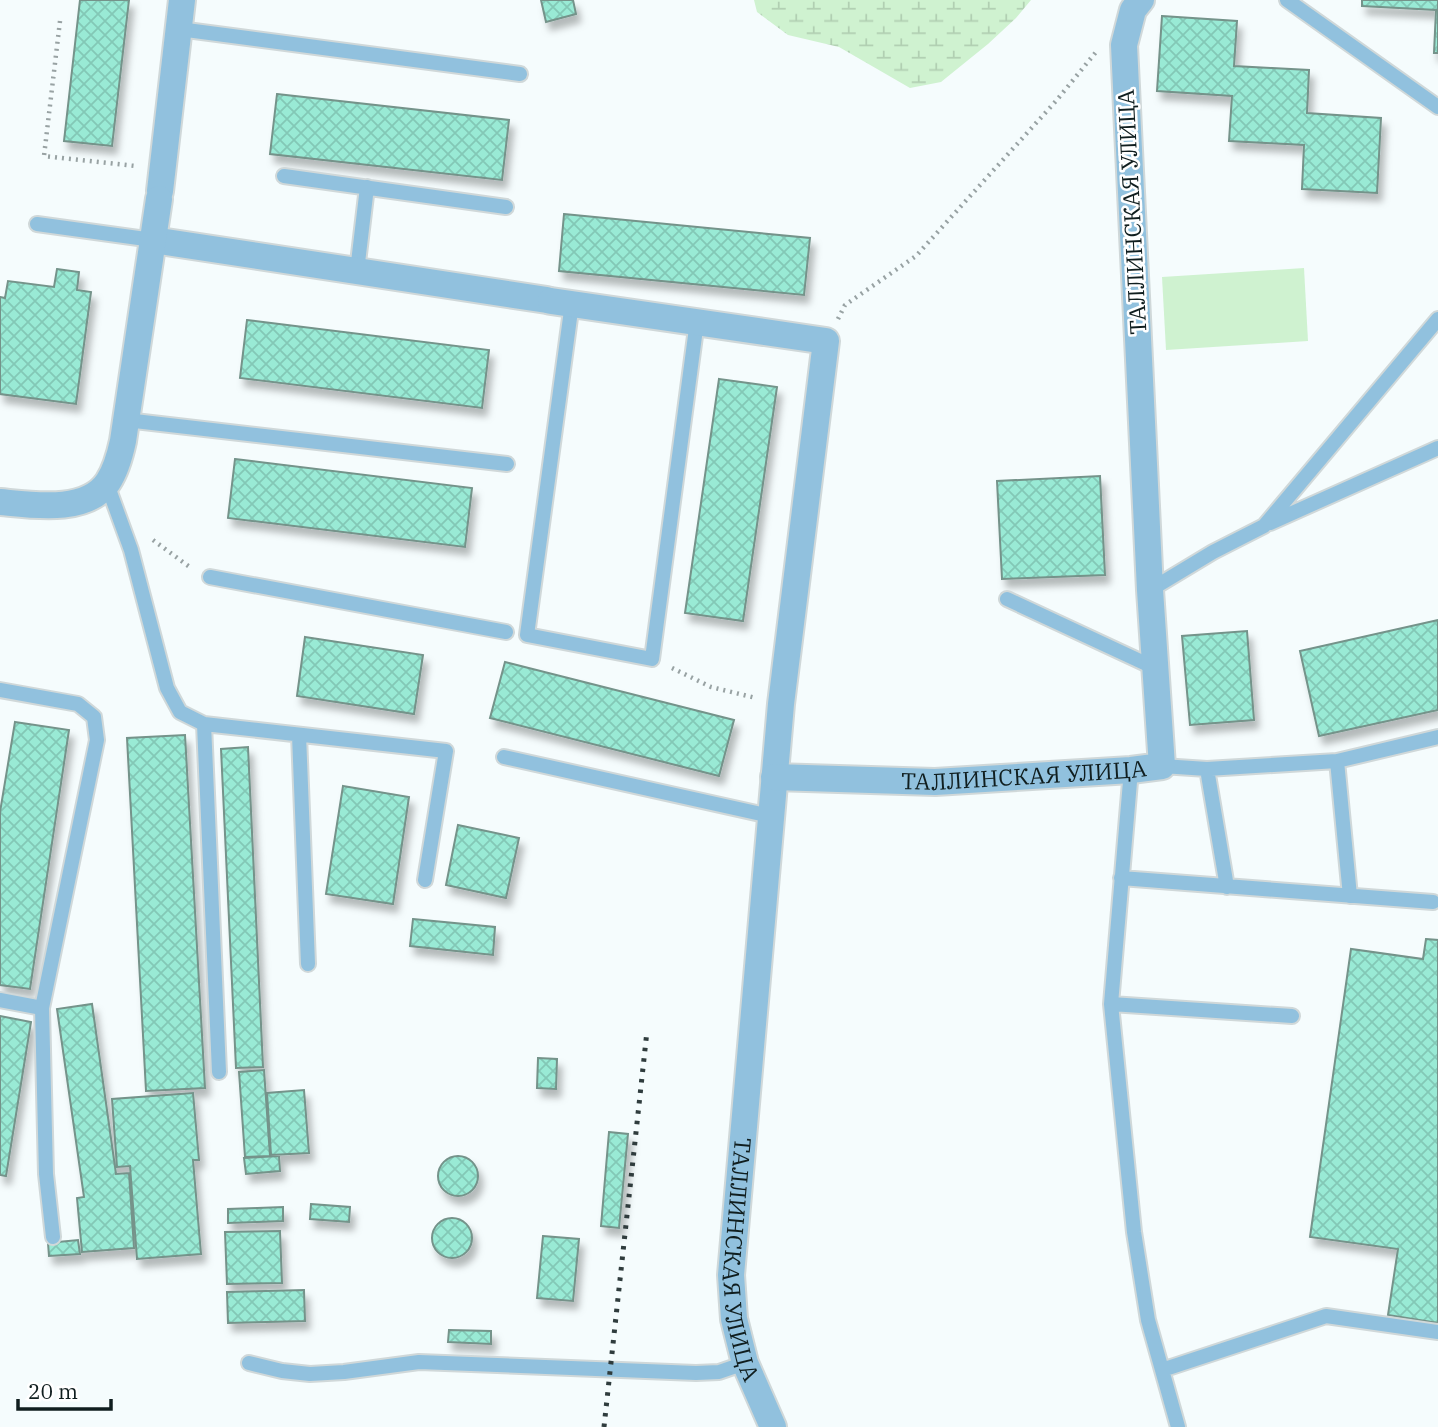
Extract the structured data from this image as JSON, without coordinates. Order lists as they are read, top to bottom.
{
  "streets": {
    "street": ["ТАЛЛИНСКАЯ УЛИЦА"]
  },
  "scale_bar": "20 m"
}
